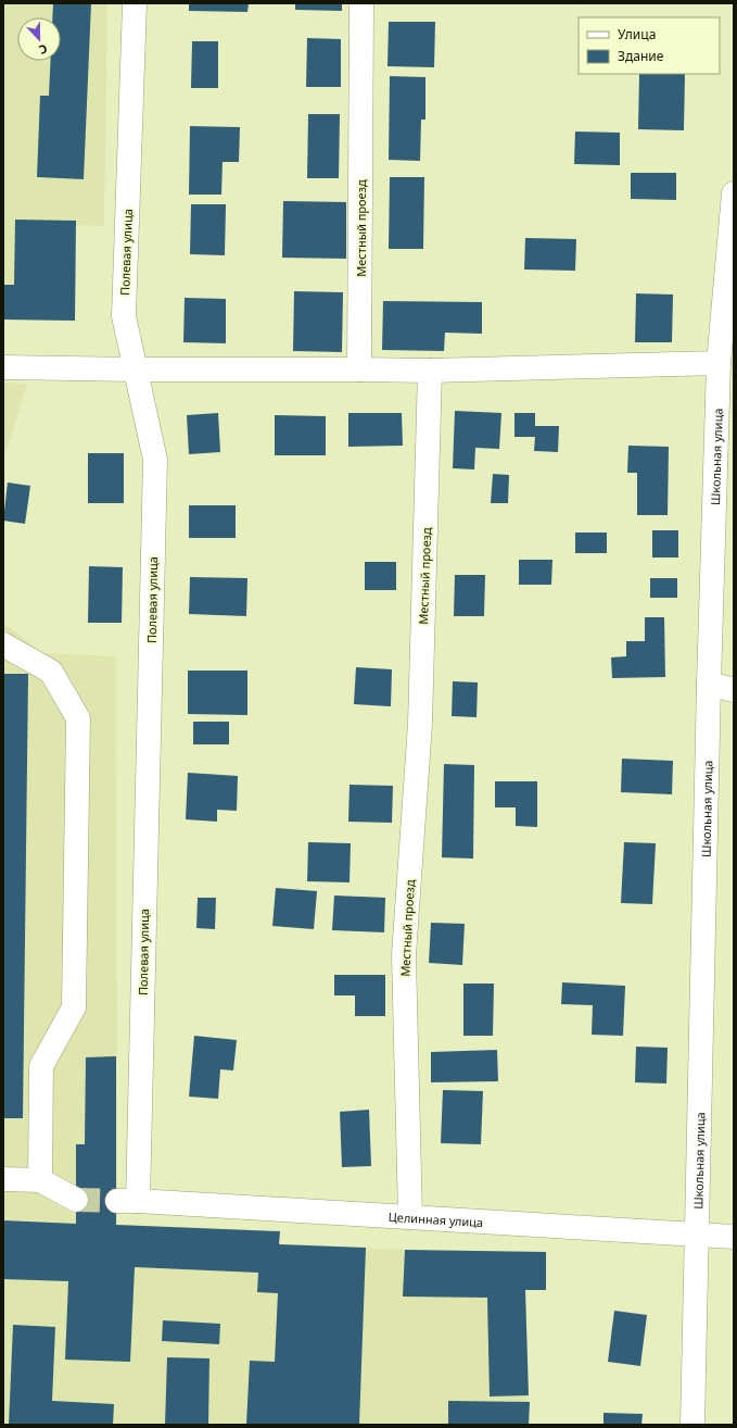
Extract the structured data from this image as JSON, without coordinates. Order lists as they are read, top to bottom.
{
  "streets": {
    "street": [
      "Местный проезд",
      "Полевая улица",
      "Школьная улица",
      "Целинная улица"
    ]
  },
  "crossings": [
    ["Местный проезд", "Целинная улица"],
    ["Полевая улица", "Целинная улица"],
    ["Школьная улица", "Целинная улица"]
  ],
  "legend": ["Улица", "Здание"],
  "north": "bottom"
}
